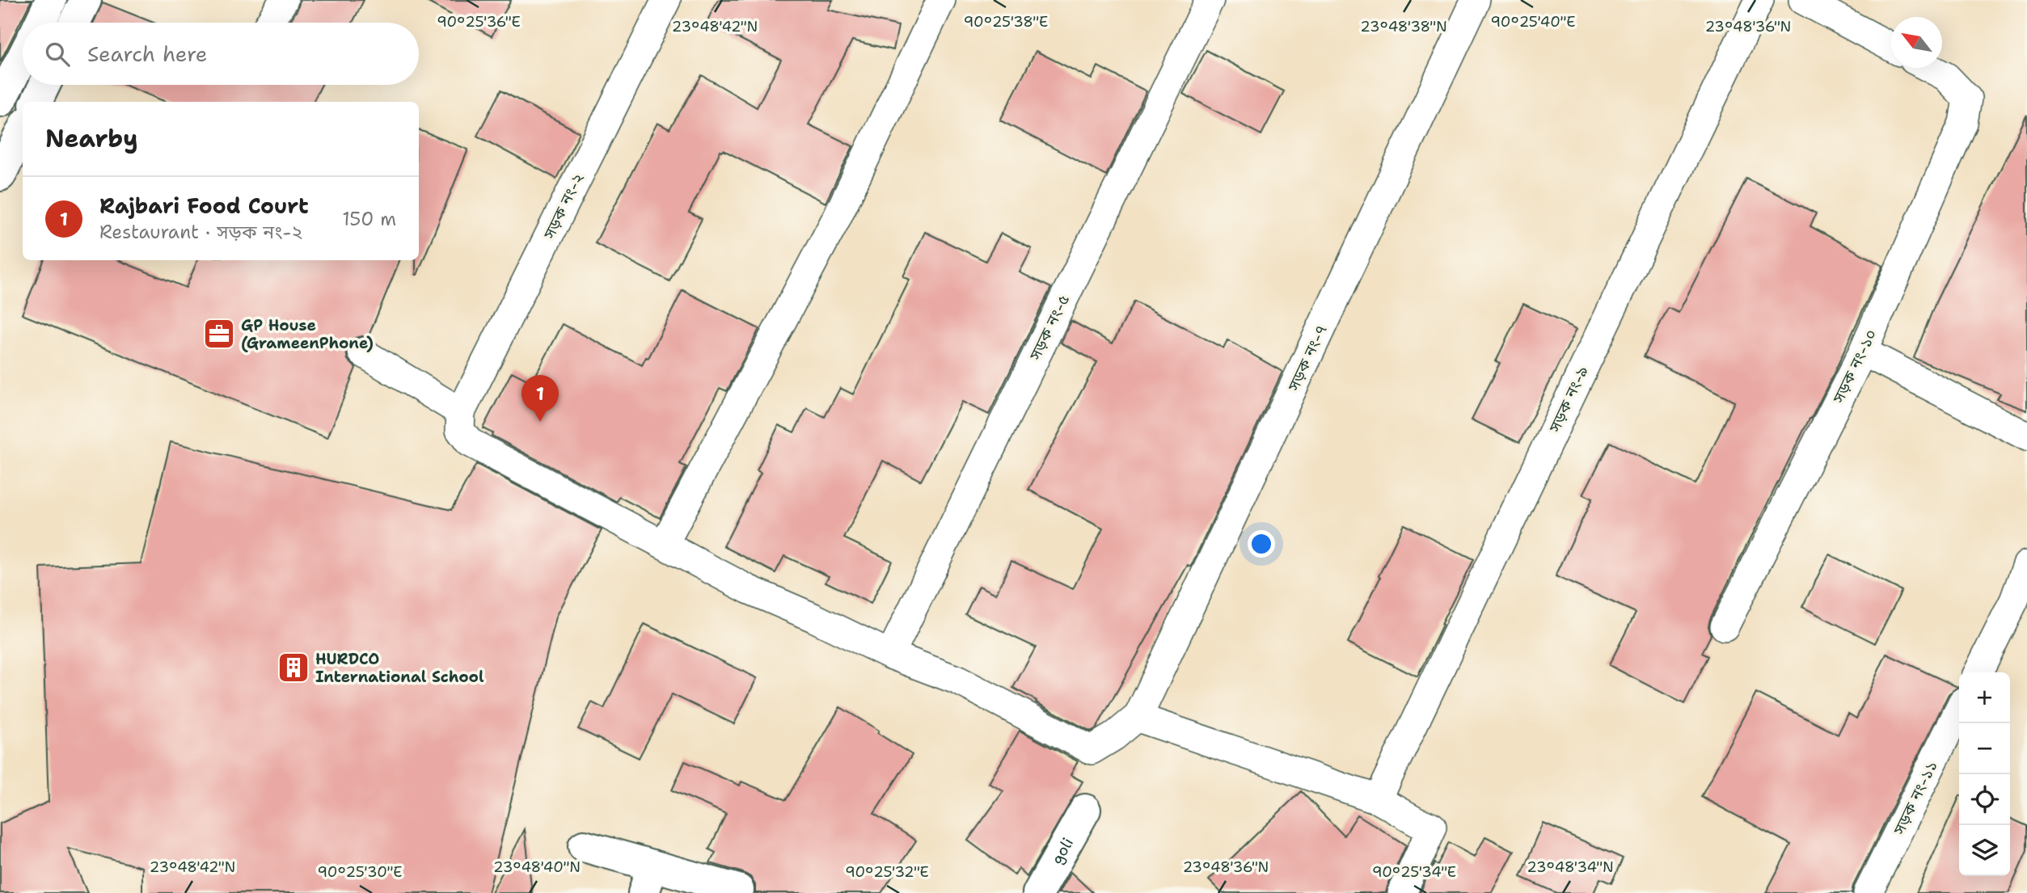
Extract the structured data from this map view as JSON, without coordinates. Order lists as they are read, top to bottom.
{
  "streets": {
    "street": [
      "সড়ক নং-২",
      "সড়ক নং-৫",
      "সড়ক নং-৭",
      "সড়ক নং-১০",
      "সড়ক নং-৯",
      "সড়ক নং-১১",
      "goli"
    ]
  },
  "places": {
    "office": ["GP House (GrameenPhone)"],
    "building": ["HURDCO International School"]
  },
  "north": "top left",
  "page": {
    "search": "Search here",
    "heading": "Nearby",
    "list": [
      {
        "mark": "1",
        "name": "Rajbari Food Court",
        "note": "Restaurant · সড়ক নং-২",
        "value": "150 m"
      }
    ],
    "pins": "1",
    "map_buttons": ["+", "−"]
  },
  "coordinates": [
    "90°25'40\"E",
    "90°25'36\"E",
    "90°25'38\"E",
    "23°48'42\"N",
    "23°48'38\"N",
    "23°48'36\"N",
    "23°48'40\"N",
    "23°48'34\"N",
    "90°25'30\"E",
    "90°25'32\"E",
    "90°25'34\"E"
  ]
}
